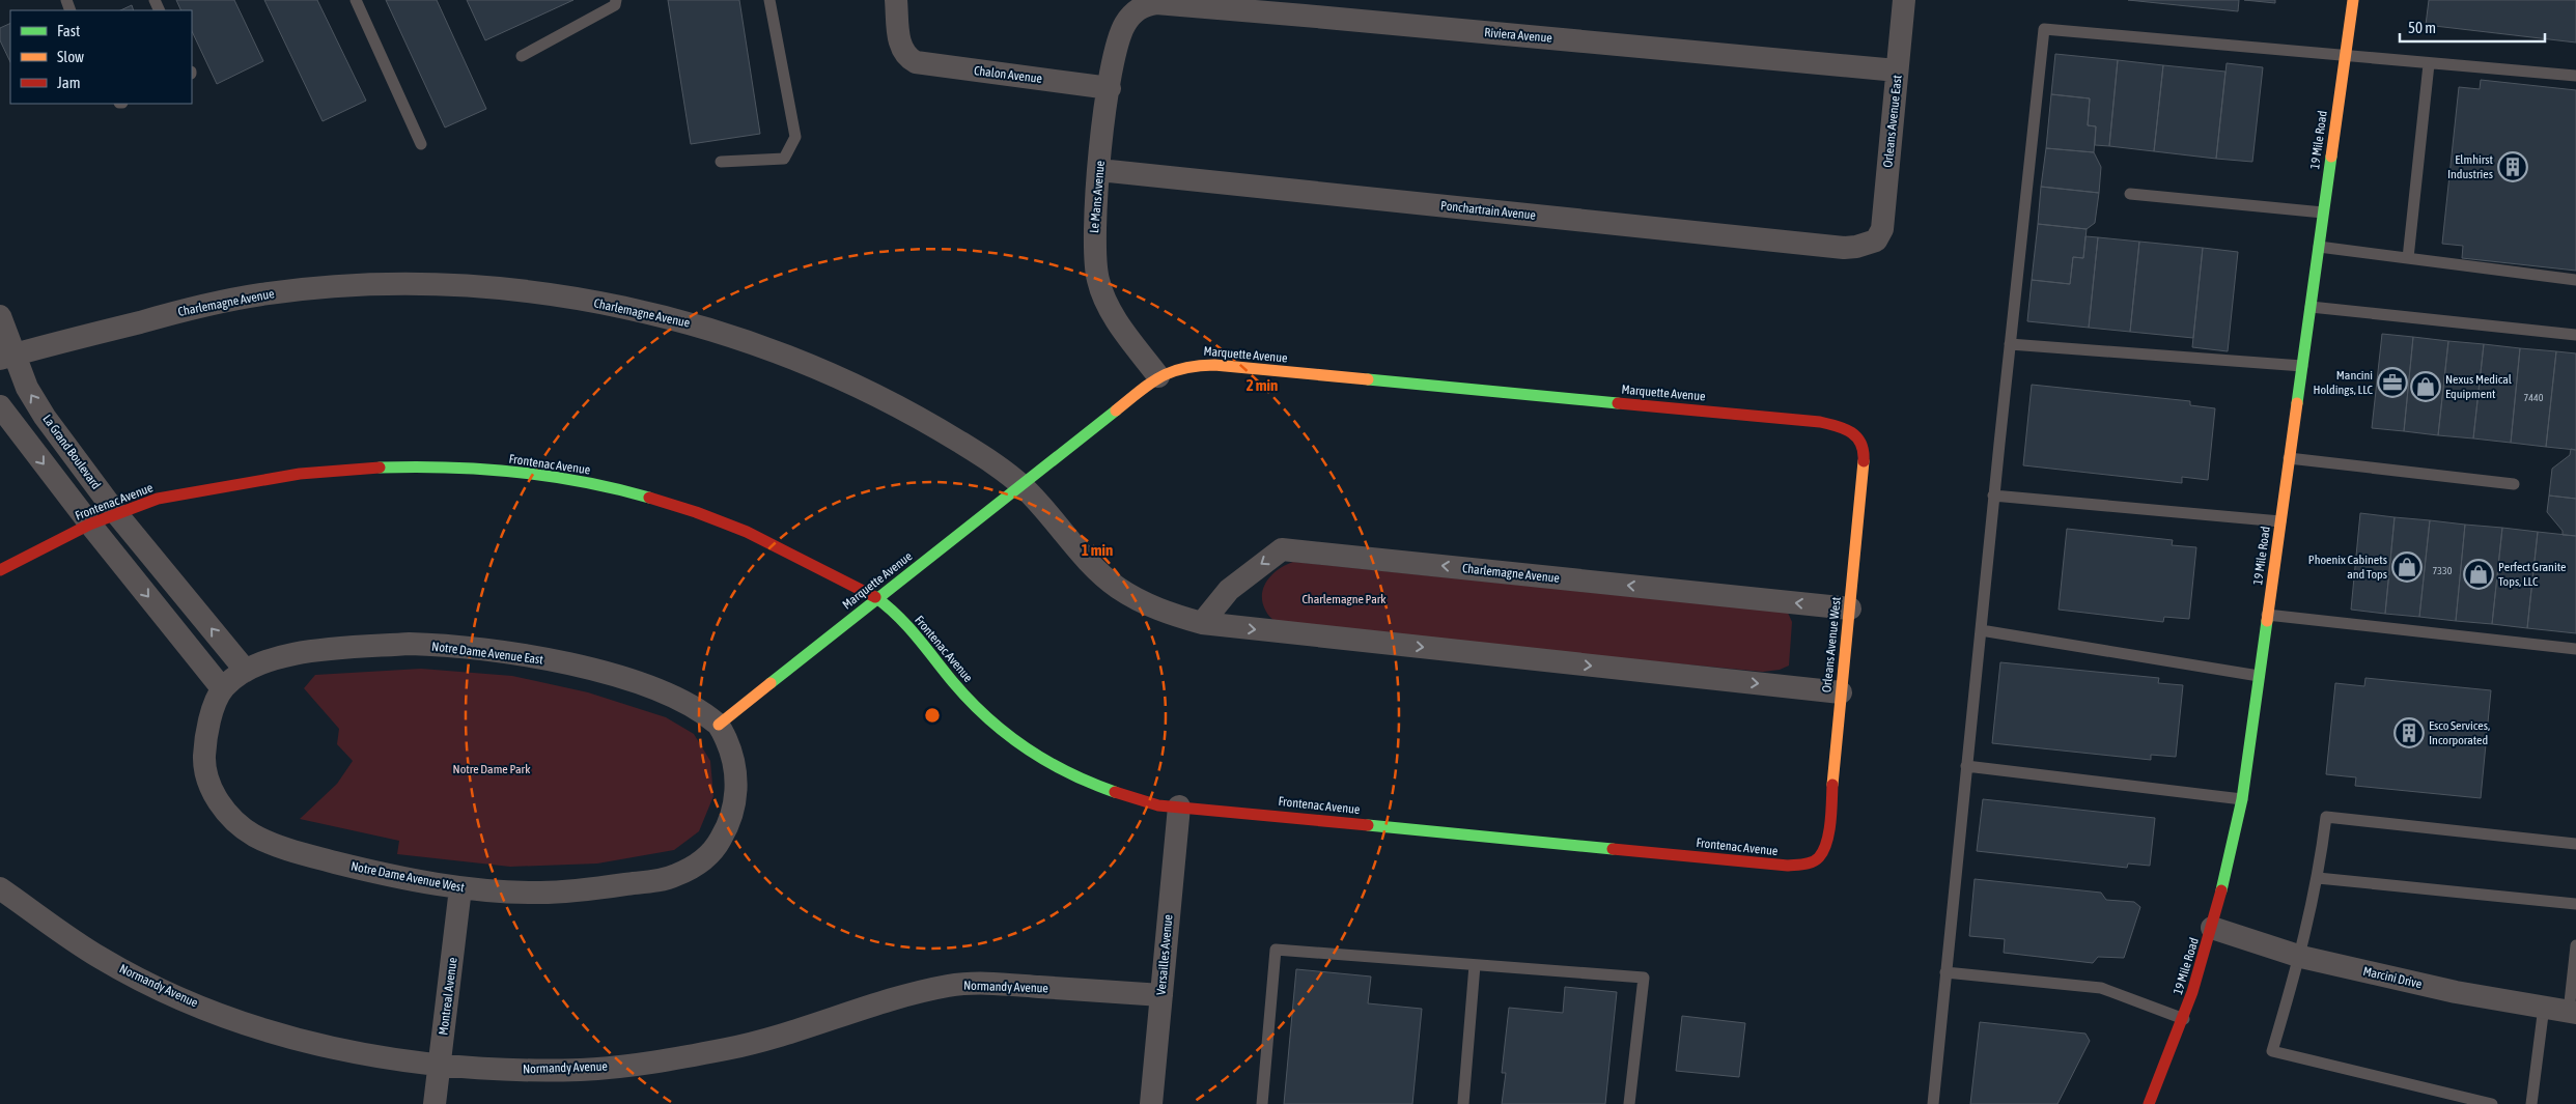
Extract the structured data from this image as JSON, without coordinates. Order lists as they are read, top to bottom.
{
  "streets": {
    "street": [
      "Riviera Avenue",
      "Chalon Avenue",
      "Orleans Avenue East",
      "19 Mile Road",
      "Le Mans Avenue",
      "Ponchartrain Avenue",
      "Charlemagne Avenue",
      "Marquette Avenue",
      "La Grand Boulevard",
      "Frontenac Avenue",
      "Orleans Avenue West",
      "Notre Dame Avenue East",
      "Notre Dame Avenue West",
      "Versailles Avenue",
      "Marcini Drive",
      "Normandy Avenue",
      "Montreal Avenue"
    ]
  },
  "crossings": [
    ["Riviera Avenue", "Orleans Avenue East"],
    ["Riviera Avenue", "Le Mans Avenue"],
    ["Chalon Avenue", "Le Mans Avenue"],
    ["Orleans Avenue East", "Ponchartrain Avenue"],
    ["19 Mile Road", "Marcini Drive"],
    ["Le Mans Avenue", "Ponchartrain Avenue"],
    ["Le Mans Avenue", "Marquette Avenue"],
    ["Charlemagne Avenue", "Marquette Avenue"],
    ["Charlemagne Avenue", "La Grand Boulevard"],
    ["Charlemagne Avenue", "Orleans Avenue West"],
    ["Marquette Avenue", "Frontenac Avenue"],
    ["Marquette Avenue", "Orleans Avenue West"],
    ["Marquette Avenue", "Notre Dame Avenue East"],
    ["Marquette Avenue", "Notre Dame Avenue West"],
    ["La Grand Boulevard", "Frontenac Avenue"],
    ["La Grand Boulevard", "Notre Dame Avenue East"],
    ["Frontenac Avenue", "Orleans Avenue West"],
    ["Frontenac Avenue", "Versailles Avenue"],
    ["Notre Dame Avenue East", "Notre Dame Avenue West"],
    ["Notre Dame Avenue West", "Montreal Avenue"],
    ["Versailles Avenue", "Normandy Avenue"],
    ["Normandy Avenue", "Montreal Avenue"]
  ],
  "parks": ["Charlemagne Park", "Notre Dame Park"],
  "places": {
    "building": ["Elmhirst Industries", "Esco Services, Incorporated"],
    "office": ["Mancini Holdings, LLC"],
    "shop": ["Nexus Medical Equipment", "Phoenix Cabinets and Tops", "Perfect Granite Tops, LLC"]
  },
  "house_numbers": ["7440", "7330"],
  "legend": ["Fast", "Slow", "Jam"],
  "scale_bar": "50 m",
  "rings": ["2 min", "1 min"]
}
